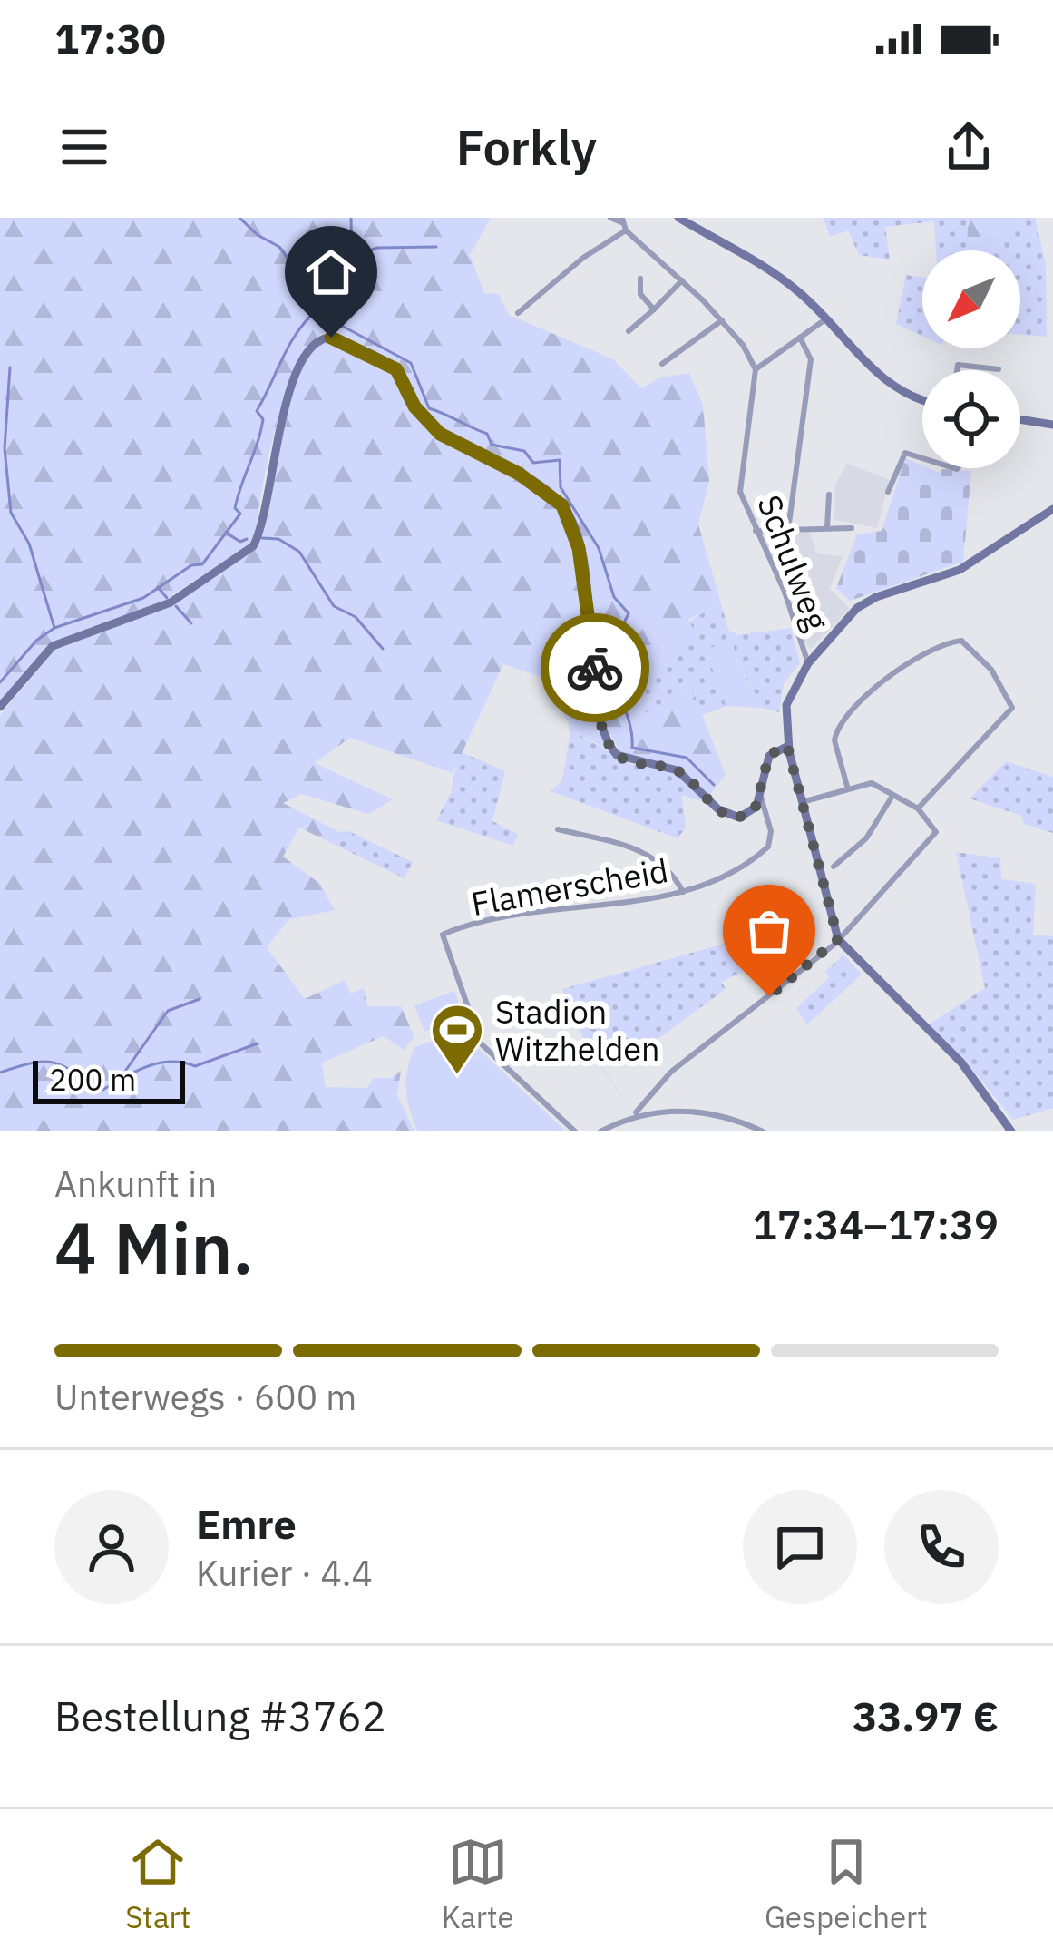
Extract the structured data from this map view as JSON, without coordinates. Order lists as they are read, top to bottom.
{
  "streets": {
    "street": ["Schulweg", "Flamerscheid"]
  },
  "places": {
    "sports": ["Stadion Witzhelden"]
  },
  "scale_bar": "200 m",
  "north": "bottom left",
  "page": {
    "status": "17:30",
    "header": "Forkly",
    "scale": "200 m",
    "heading": ["4 Min.", "Ankunft in", "17:34–17:39"],
    "panel": [
      "Emre",
      "Kurier · 4.4",
      "Bestellung #3762",
      "33.97 €"
    ],
    "bar": "Unterwegs · 600 m",
    "tabs": ["Start", "Karte", "Gespeichert"]
  }
}
